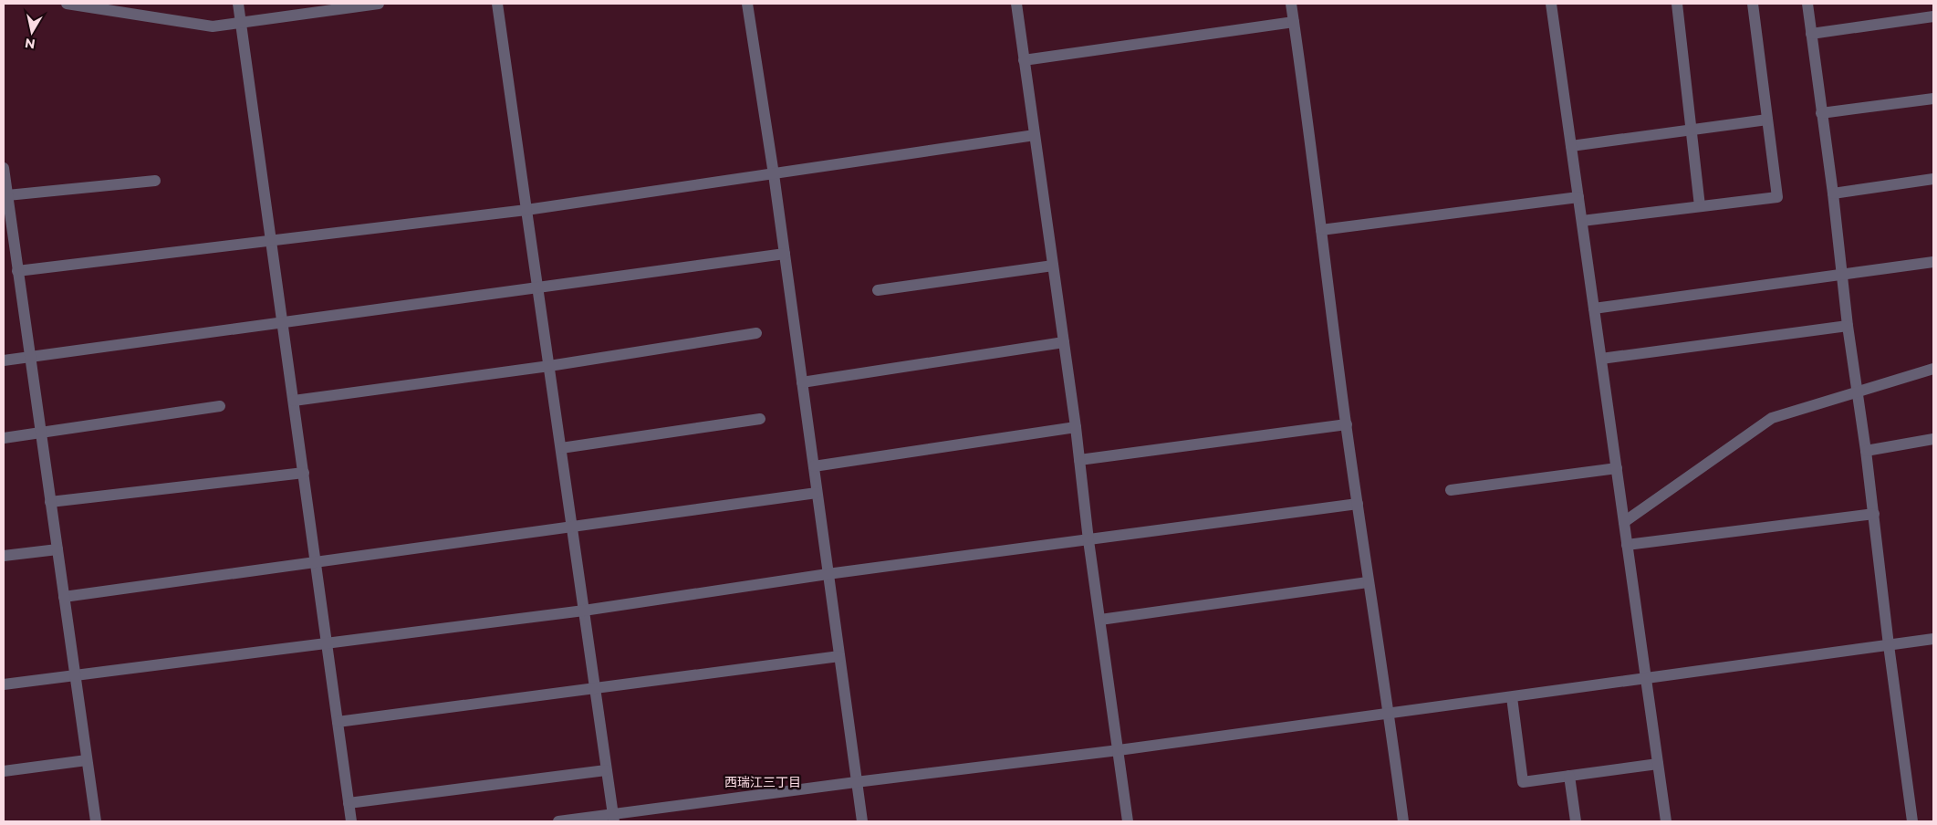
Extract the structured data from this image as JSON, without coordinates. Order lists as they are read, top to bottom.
{
  "districts": ["西瑞江三丁目"],
  "north": "bottom"
}
